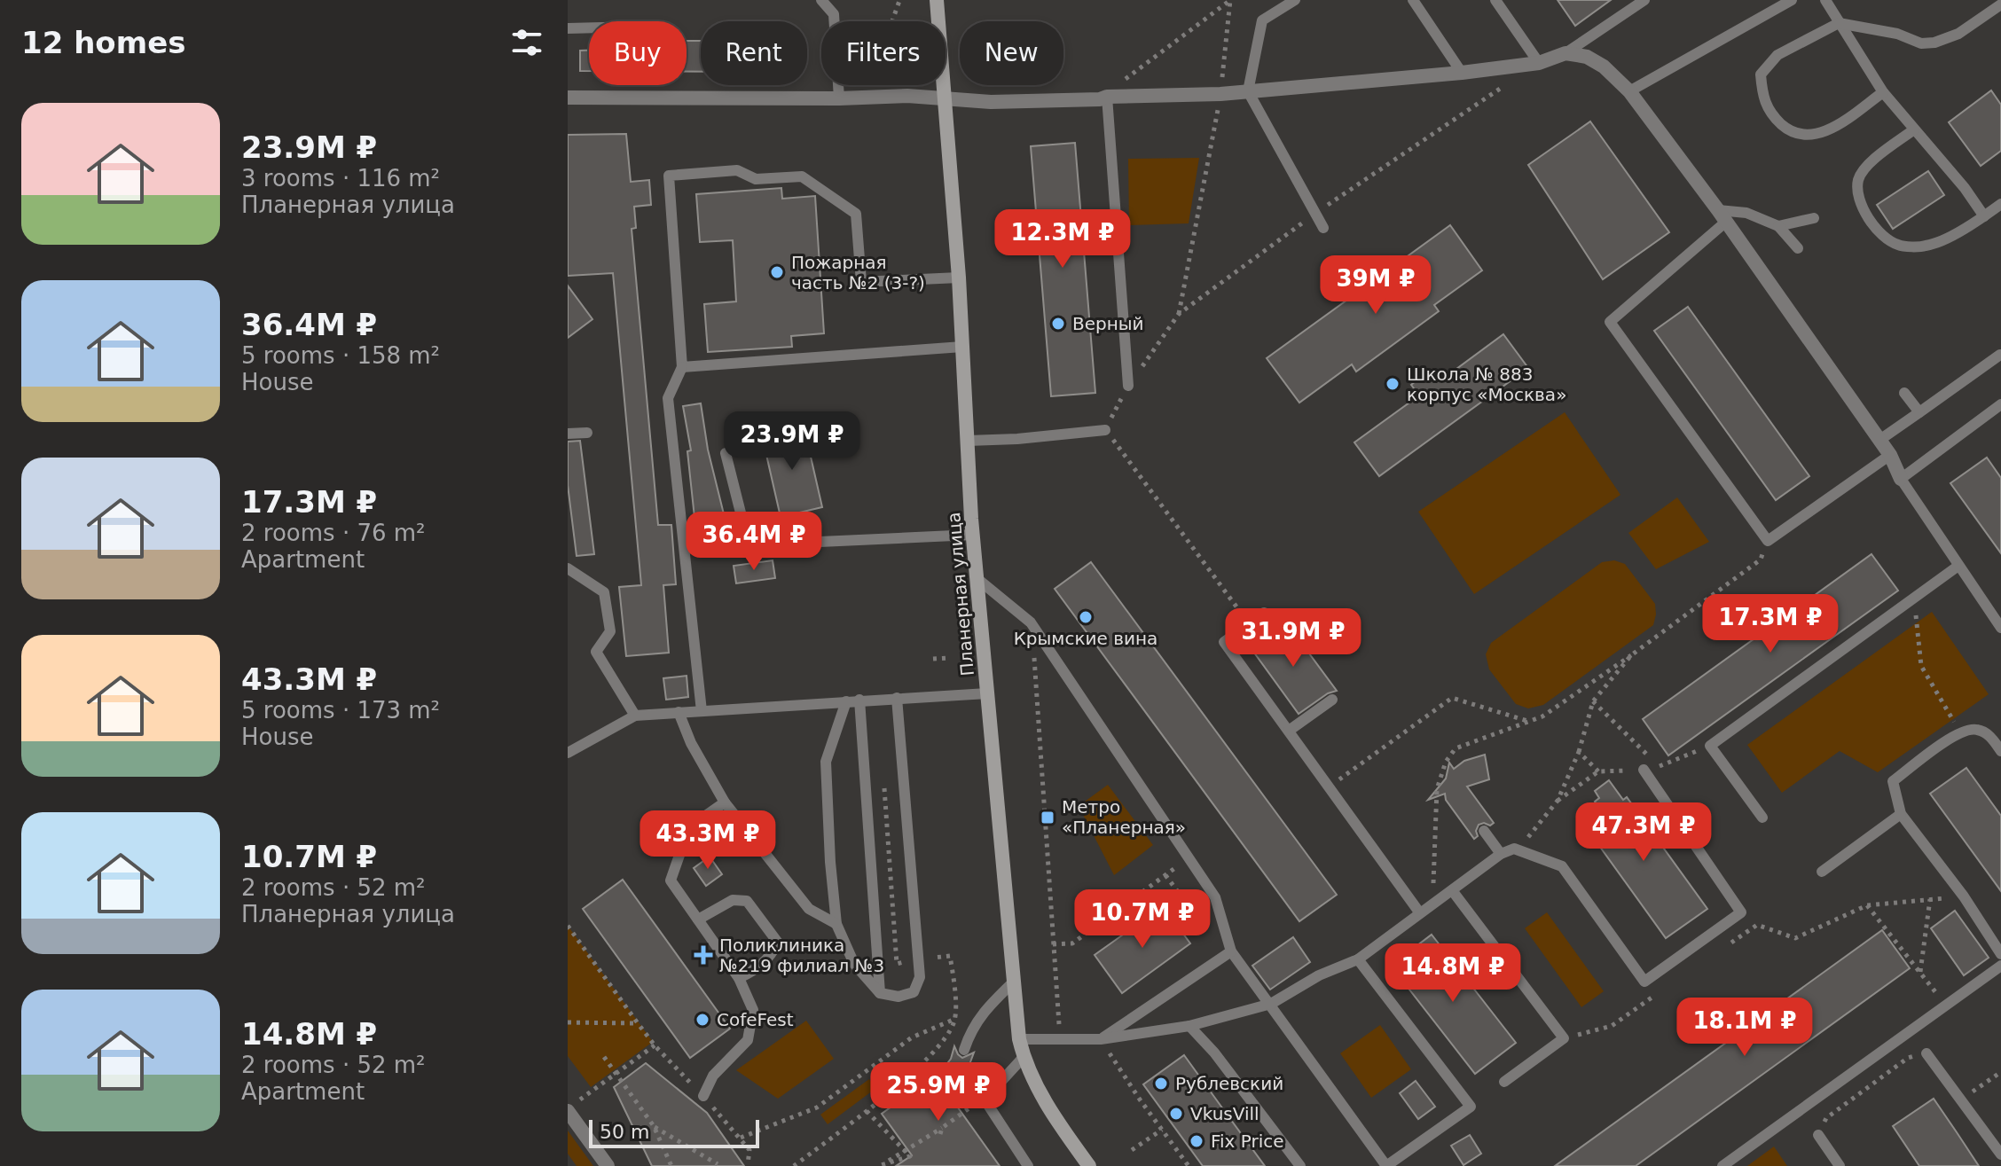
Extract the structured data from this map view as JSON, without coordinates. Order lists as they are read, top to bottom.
{
  "streets": {
    "main road": ["Планерная улица"]
  },
  "places": {
    "other": [
      "Пожарная часть №2 (3-?)",
      "Верный",
      "Школа № 883 корпус «Москва»",
      "Крымские вина",
      "CofeFest",
      "Рублевский",
      "VkusVill",
      "Fix Price"
    ],
    "transit": ["Метро «Планерная»"],
    "health": ["Поликлиника №219 филиал №3"]
  },
  "scale_bar": "50 m",
  "page": {
    "heading": "12 homes",
    "chip": [
      "Buy",
      "Rent",
      "Filters",
      "New"
    ],
    "list": [
      {
        "name": "23.9M ₽",
        "note": "3 rooms · 116 m² · Планерная улица"
      },
      {
        "name": "36.4M ₽",
        "note": "5 rooms · 158 m² · House"
      },
      {
        "name": "17.3M ₽",
        "note": "2 rooms · 76 m² · Apartment"
      },
      {
        "name": "43.3M ₽",
        "note": "5 rooms · 173 m² · House"
      },
      {
        "name": "10.7M ₽",
        "note": "2 rooms · 52 m² · Планерная улица"
      },
      {
        "name": "14.8M ₽",
        "note": "2 rooms · 52 m² · Apartment"
      }
    ],
    "price": [
      "12.3M ₽",
      "39M ₽",
      "23.9M ₽",
      "36.4M ₽",
      "17.3M ₽",
      "31.9M ₽",
      "47.3M ₽",
      "43.3M ₽",
      "10.7M ₽",
      "14.8M ₽",
      "18.1M ₽",
      "25.9M ₽"
    ],
    "scale": "50 m"
  }
}
